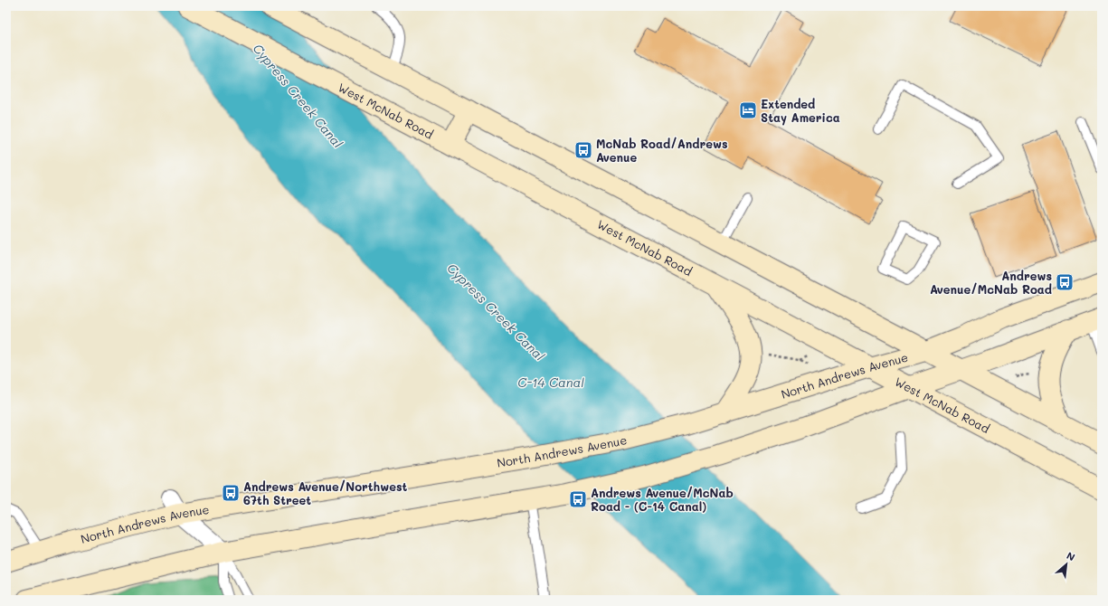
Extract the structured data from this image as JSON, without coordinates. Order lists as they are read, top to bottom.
{
  "streets": {
    "main road": ["West McNab Road", "North Andrews Avenue"]
  },
  "crossings": [
    ["West McNab Road", "North Andrews Avenue"]
  ],
  "water": ["Cypress Creek Canal", "C-14 Canal"],
  "places": {
    "hotel": ["Extended Stay America"],
    "bus stop": [
      "McNab Road/Andrews Avenue",
      "Andrews Avenue/McNab Road",
      "Andrews Avenue/Northwest 67th Street",
      "Andrews Avenue/McNab Road - (C-14 Canal)"
    ]
  },
  "north": "top right"
}
